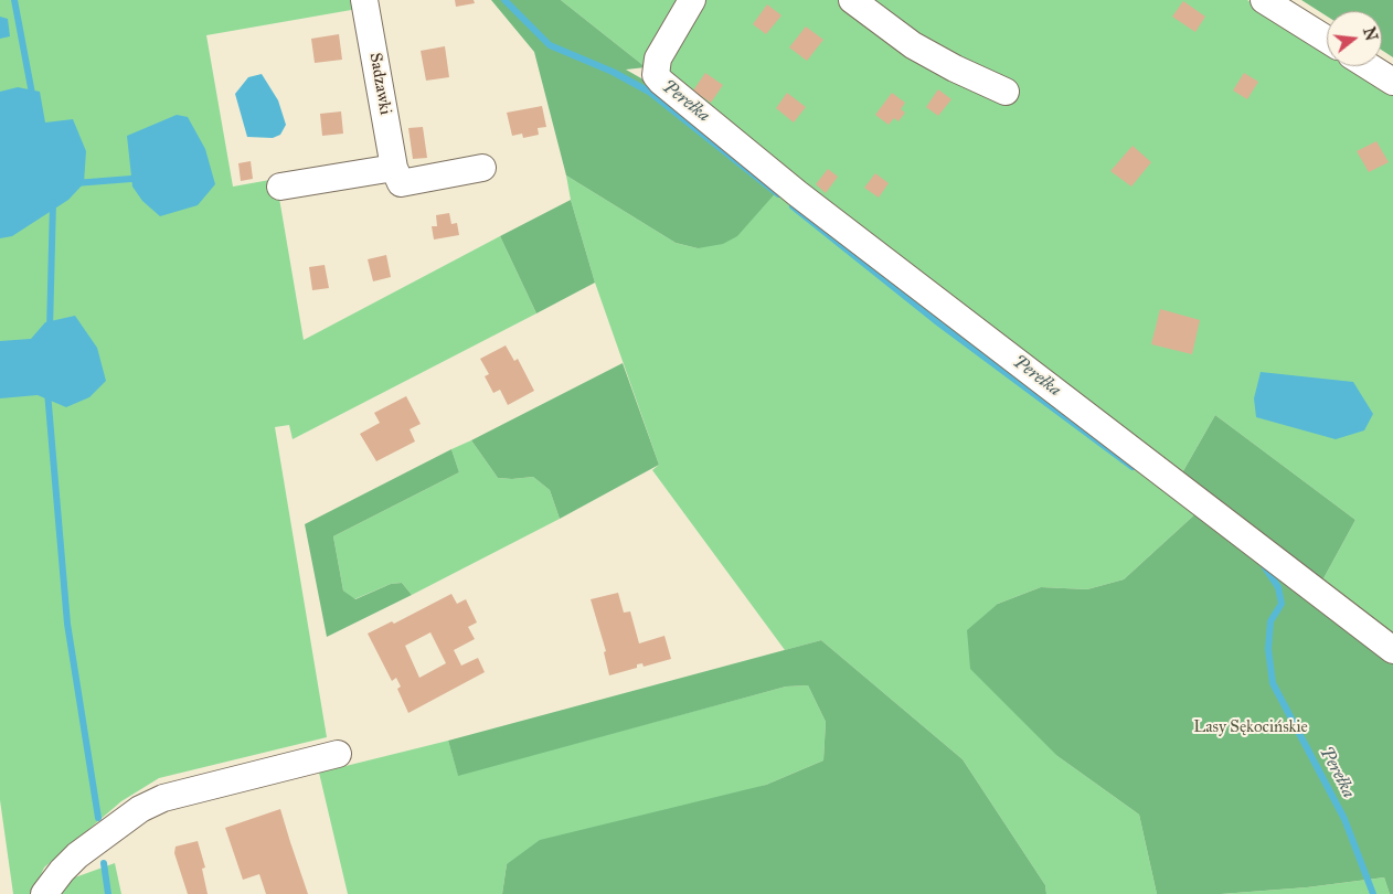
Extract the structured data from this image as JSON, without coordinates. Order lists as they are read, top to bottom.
{
  "streets": {
    "street": ["Sadzawki"]
  },
  "water": ["Perełka"],
  "parks": ["Lasy Sękocińskie"],
  "north": "right"
}
